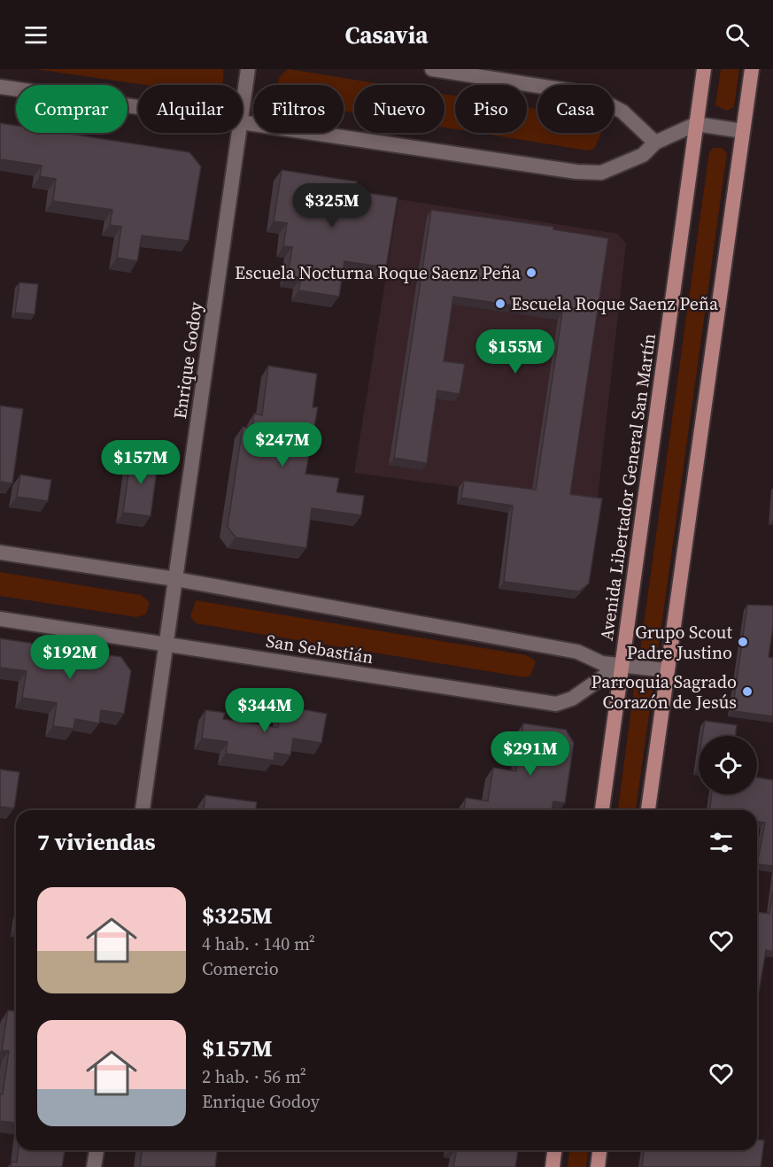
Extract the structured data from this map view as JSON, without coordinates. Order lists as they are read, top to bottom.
{
  "streets": {
    "main road": ["Avenida Libertador General San Martín"],
    "street": ["Enrique Godoy", "San Sebastián"]
  },
  "crossings": [
    ["Enrique Godoy", "San Sebastián"],
    ["Avenida Libertador General San Martín", "San Sebastián"]
  ],
  "places": [
    "Escuela Nocturna Roque Saenz Peña",
    "Escuela Roque Saenz Peña",
    "Grupo Scout Padre Justino",
    "Parroquia Sagrado Corazón de Jesús"
  ],
  "page": {
    "header": "Casavia",
    "chip": [
      "Comprar",
      "Alquilar",
      "Filtros",
      "Nuevo",
      "Piso",
      "Casa"
    ],
    "price": [
      "$325M",
      "$155M",
      "$247M",
      "$157M",
      "$192M",
      "$344M",
      "$291M"
    ],
    "heading": "7 viviendas",
    "list": [
      {
        "name": "$325M",
        "note": "4 hab. · 140 m² · Comercio"
      },
      {
        "name": "$157M",
        "note": "2 hab. · 56 m² · Enrique Godoy"
      }
    ]
  }
}
